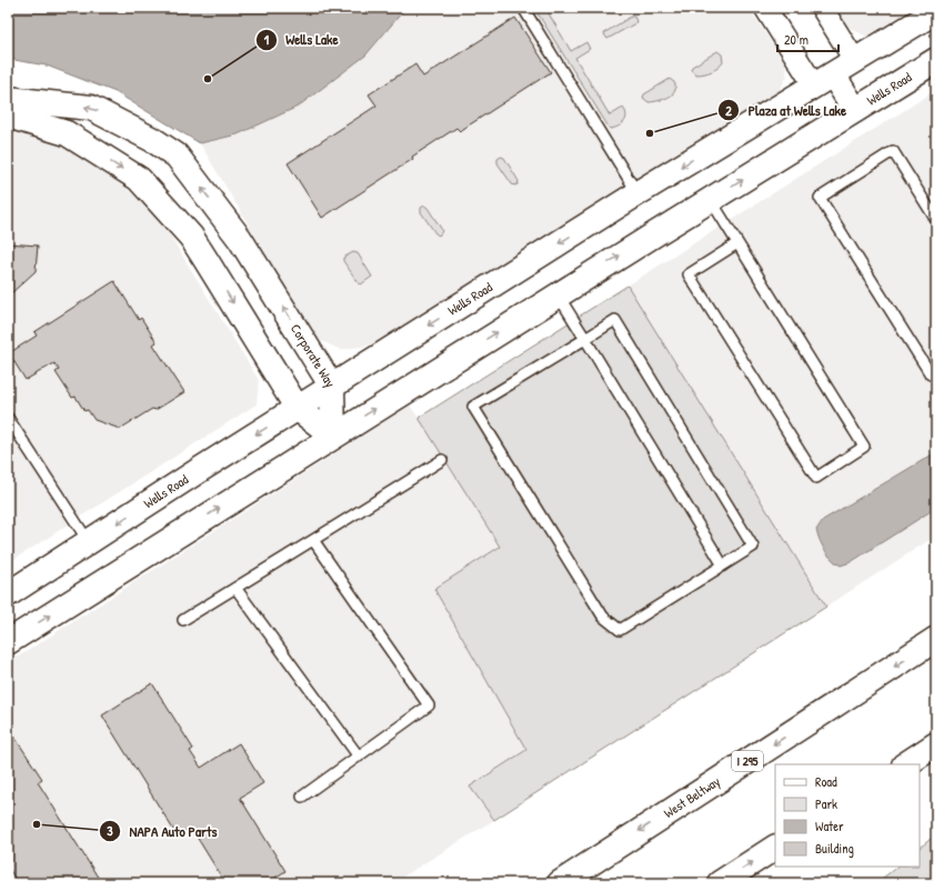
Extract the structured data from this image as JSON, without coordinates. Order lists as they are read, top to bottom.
{
  "streets": {
    "main road": [
      "Wells Road",
      "Corporate Way",
      "I 295",
      "West Beltway"
    ]
  },
  "crossings": [
    ["Wells Road", "Corporate Way"]
  ],
  "one_way": ["West Beltway"],
  "places": ["Wells Lake", "Plaza at Wells Lake", "NAPA Auto Parts"],
  "legend": [
    "Road",
    "Park",
    "Water",
    "Building"
  ],
  "scale_bar": "20 m"
}
